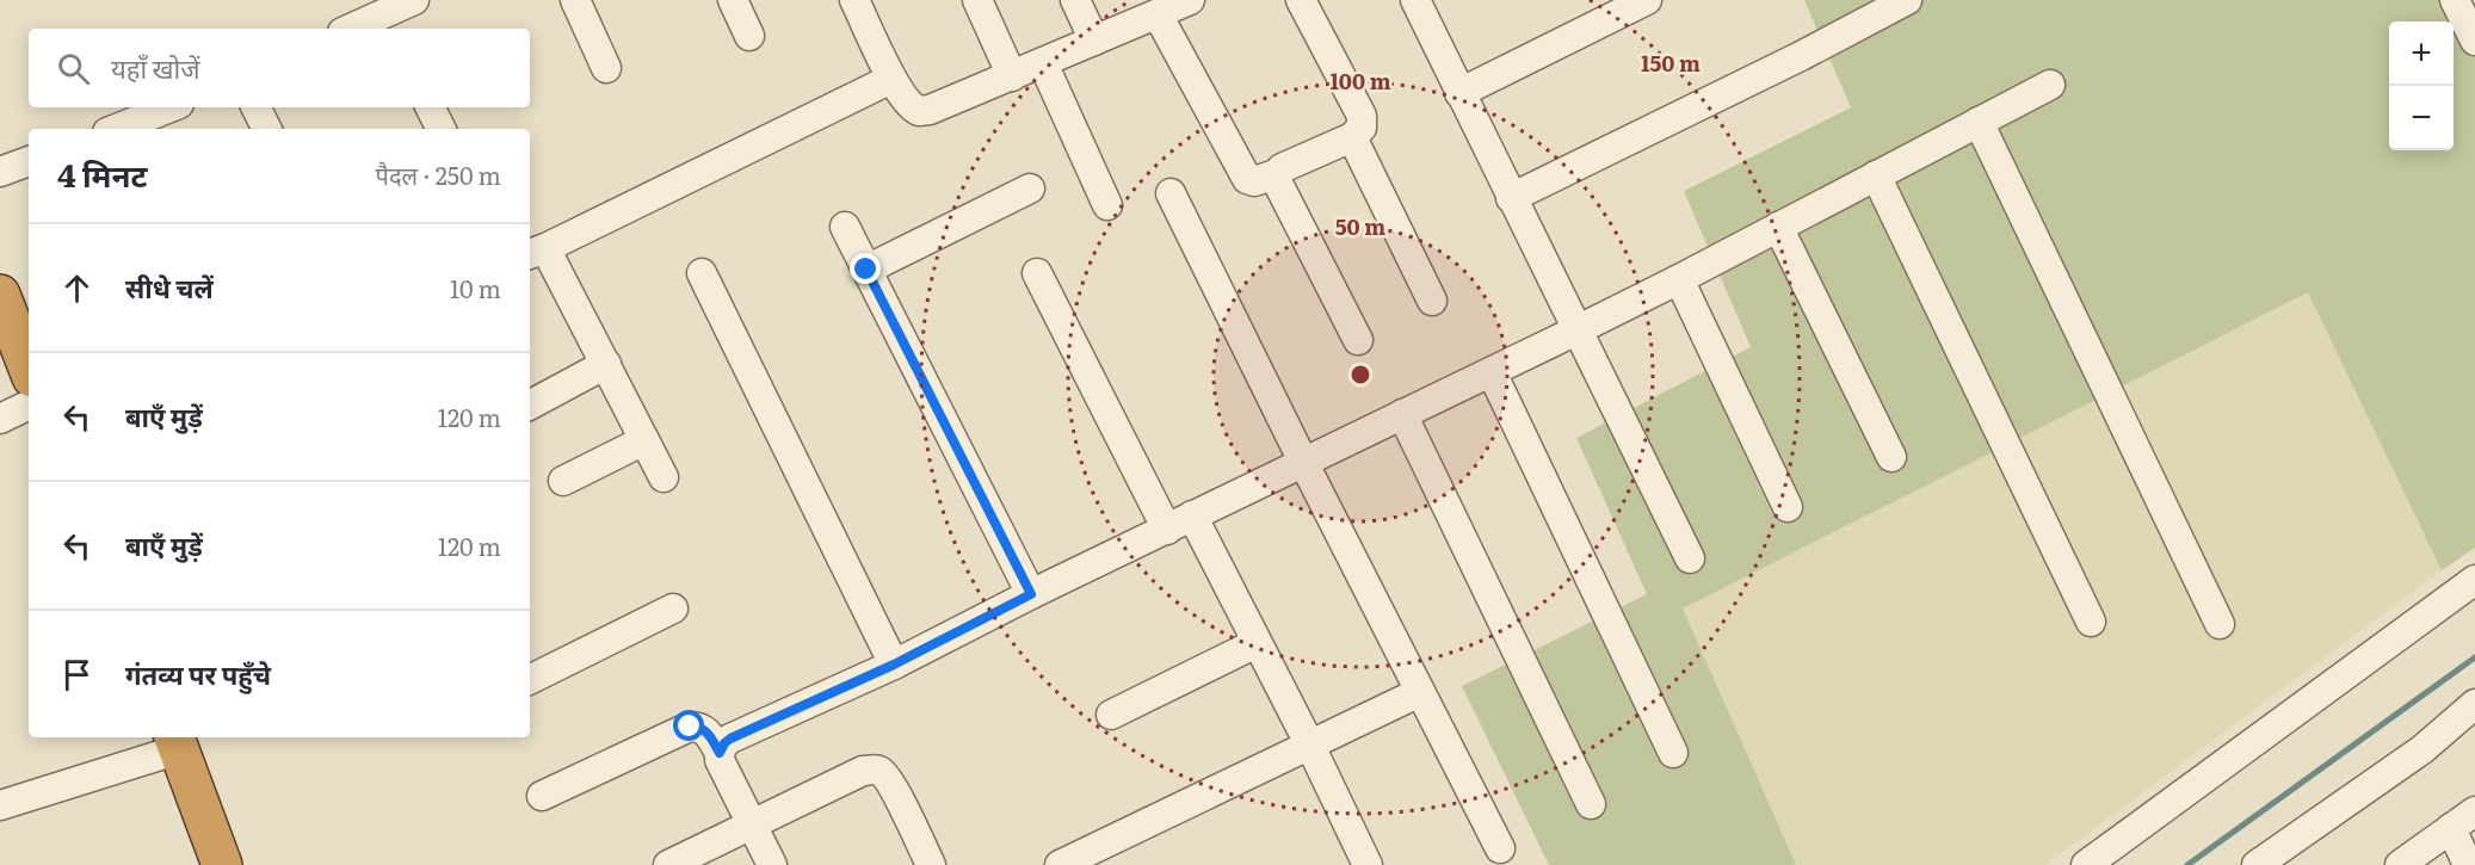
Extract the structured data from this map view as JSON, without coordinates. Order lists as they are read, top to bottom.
{
  "page": {
    "map_buttons": ["+", "−"],
    "search": "यहाँ खोजें",
    "heading": ["4 मिनट", "पैदल · 250 m"],
    "list": [
      ["सीधे चलें", "10 m"],
      ["बाएँ मुड़ें", "120 m"],
      ["बाएँ मुड़ें", "120 m"],
      "गंतव्य पर पहुँचे"
    ]
  },
  "rings": ["150 m", "100 m", "50 m"]
}
